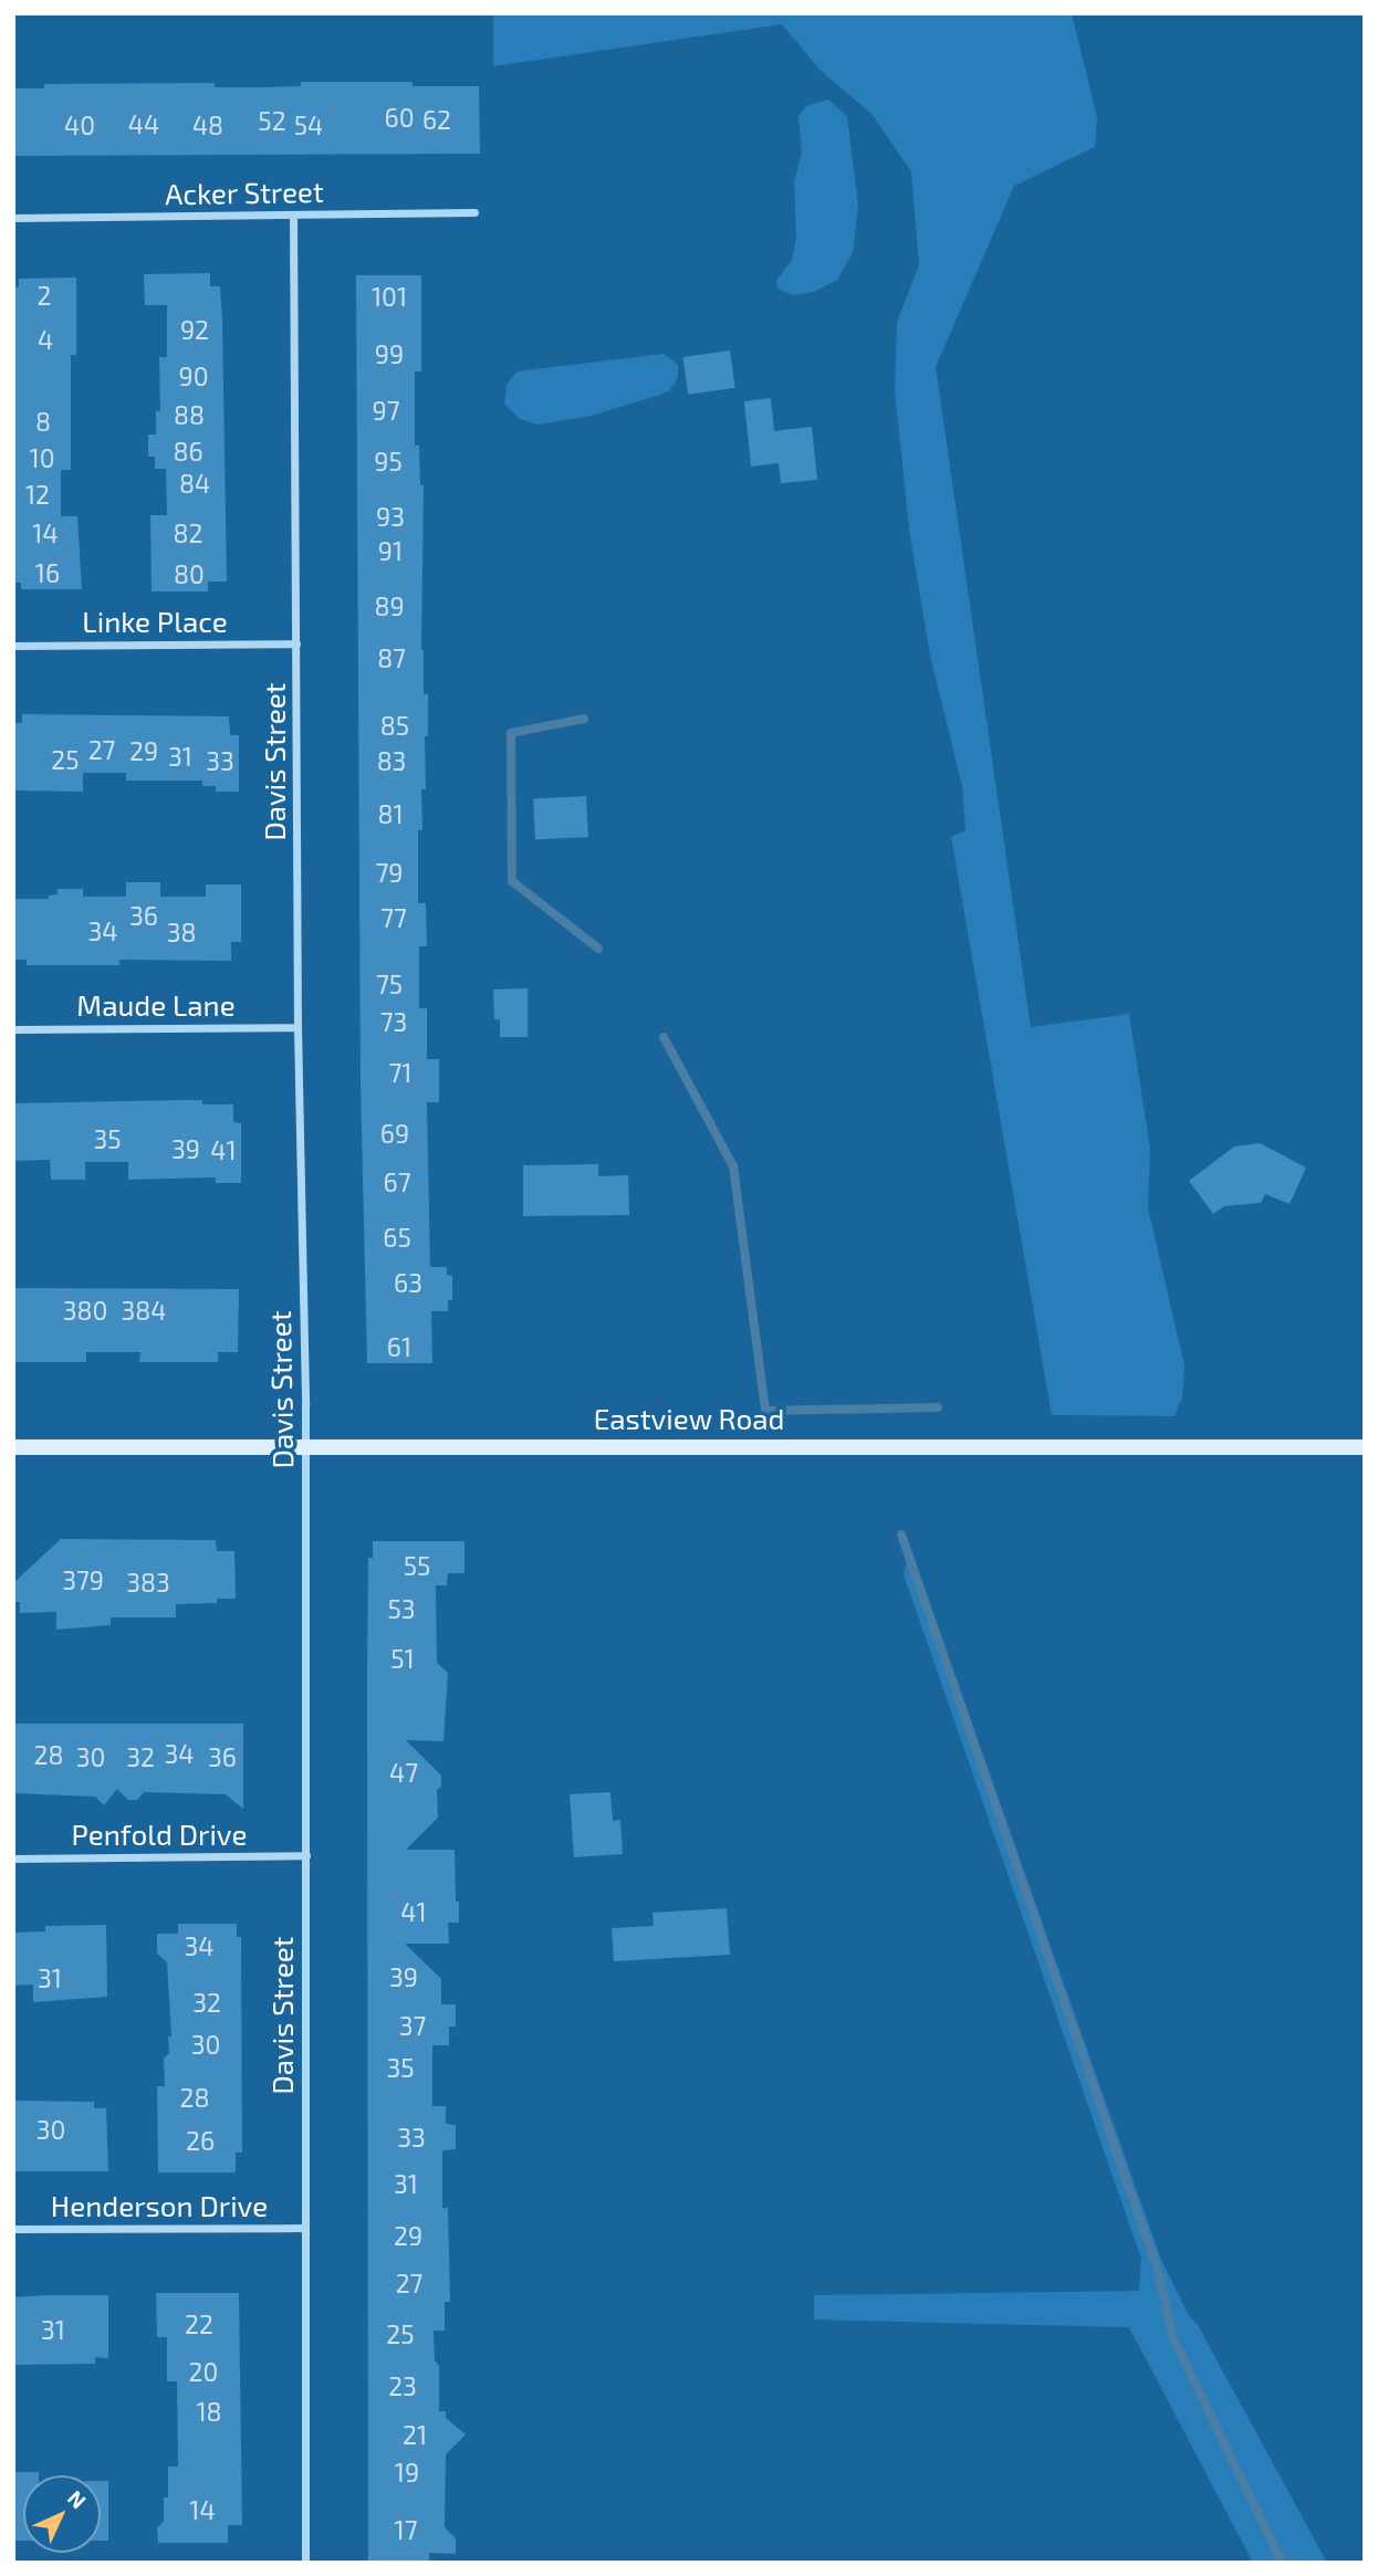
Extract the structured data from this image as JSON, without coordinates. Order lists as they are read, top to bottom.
{
  "streets": {
    "street": [
      "Acker Street",
      "Linke Place",
      "Davis Street",
      "Maude Lane",
      "Eastview Road",
      "Penfold Drive",
      "Henderson Drive"
    ]
  },
  "crossings": [
    ["Acker Street", "Davis Street"],
    ["Linke Place", "Davis Street"],
    ["Davis Street", "Maude Lane"],
    ["Davis Street", "Eastview Road"],
    ["Davis Street", "Penfold Drive"],
    ["Davis Street", "Henderson Drive"]
  ],
  "house_numbers": [
    "60",
    "62",
    "52",
    "44",
    "40",
    "48",
    "54",
    "2",
    "101",
    "92",
    "4",
    "99",
    "90",
    "97",
    "88",
    "8",
    "86",
    "10",
    "95",
    "84",
    "12",
    "93",
    "14",
    "82",
    "91",
    "16",
    "80",
    "89",
    "87",
    "85",
    "27",
    "29",
    "31",
    "25",
    "33",
    "83",
    "81",
    "79",
    "36",
    "77",
    "34",
    "38",
    "75",
    "73",
    "71",
    "69",
    "35",
    "39",
    "41",
    "67",
    "65",
    "63",
    "380",
    "384",
    "61",
    "55",
    "379",
    "383",
    "53",
    "51",
    "34",
    "28",
    "30",
    "32",
    "36",
    "47",
    "41",
    "34",
    "39",
    "31",
    "32",
    "37",
    "30",
    "35",
    "28",
    "30",
    "33",
    "26",
    "31",
    "29",
    "27",
    "22",
    "31",
    "25",
    "20",
    "23",
    "18",
    "21",
    "19",
    "14",
    "17"
  ],
  "north": "top right"
}
